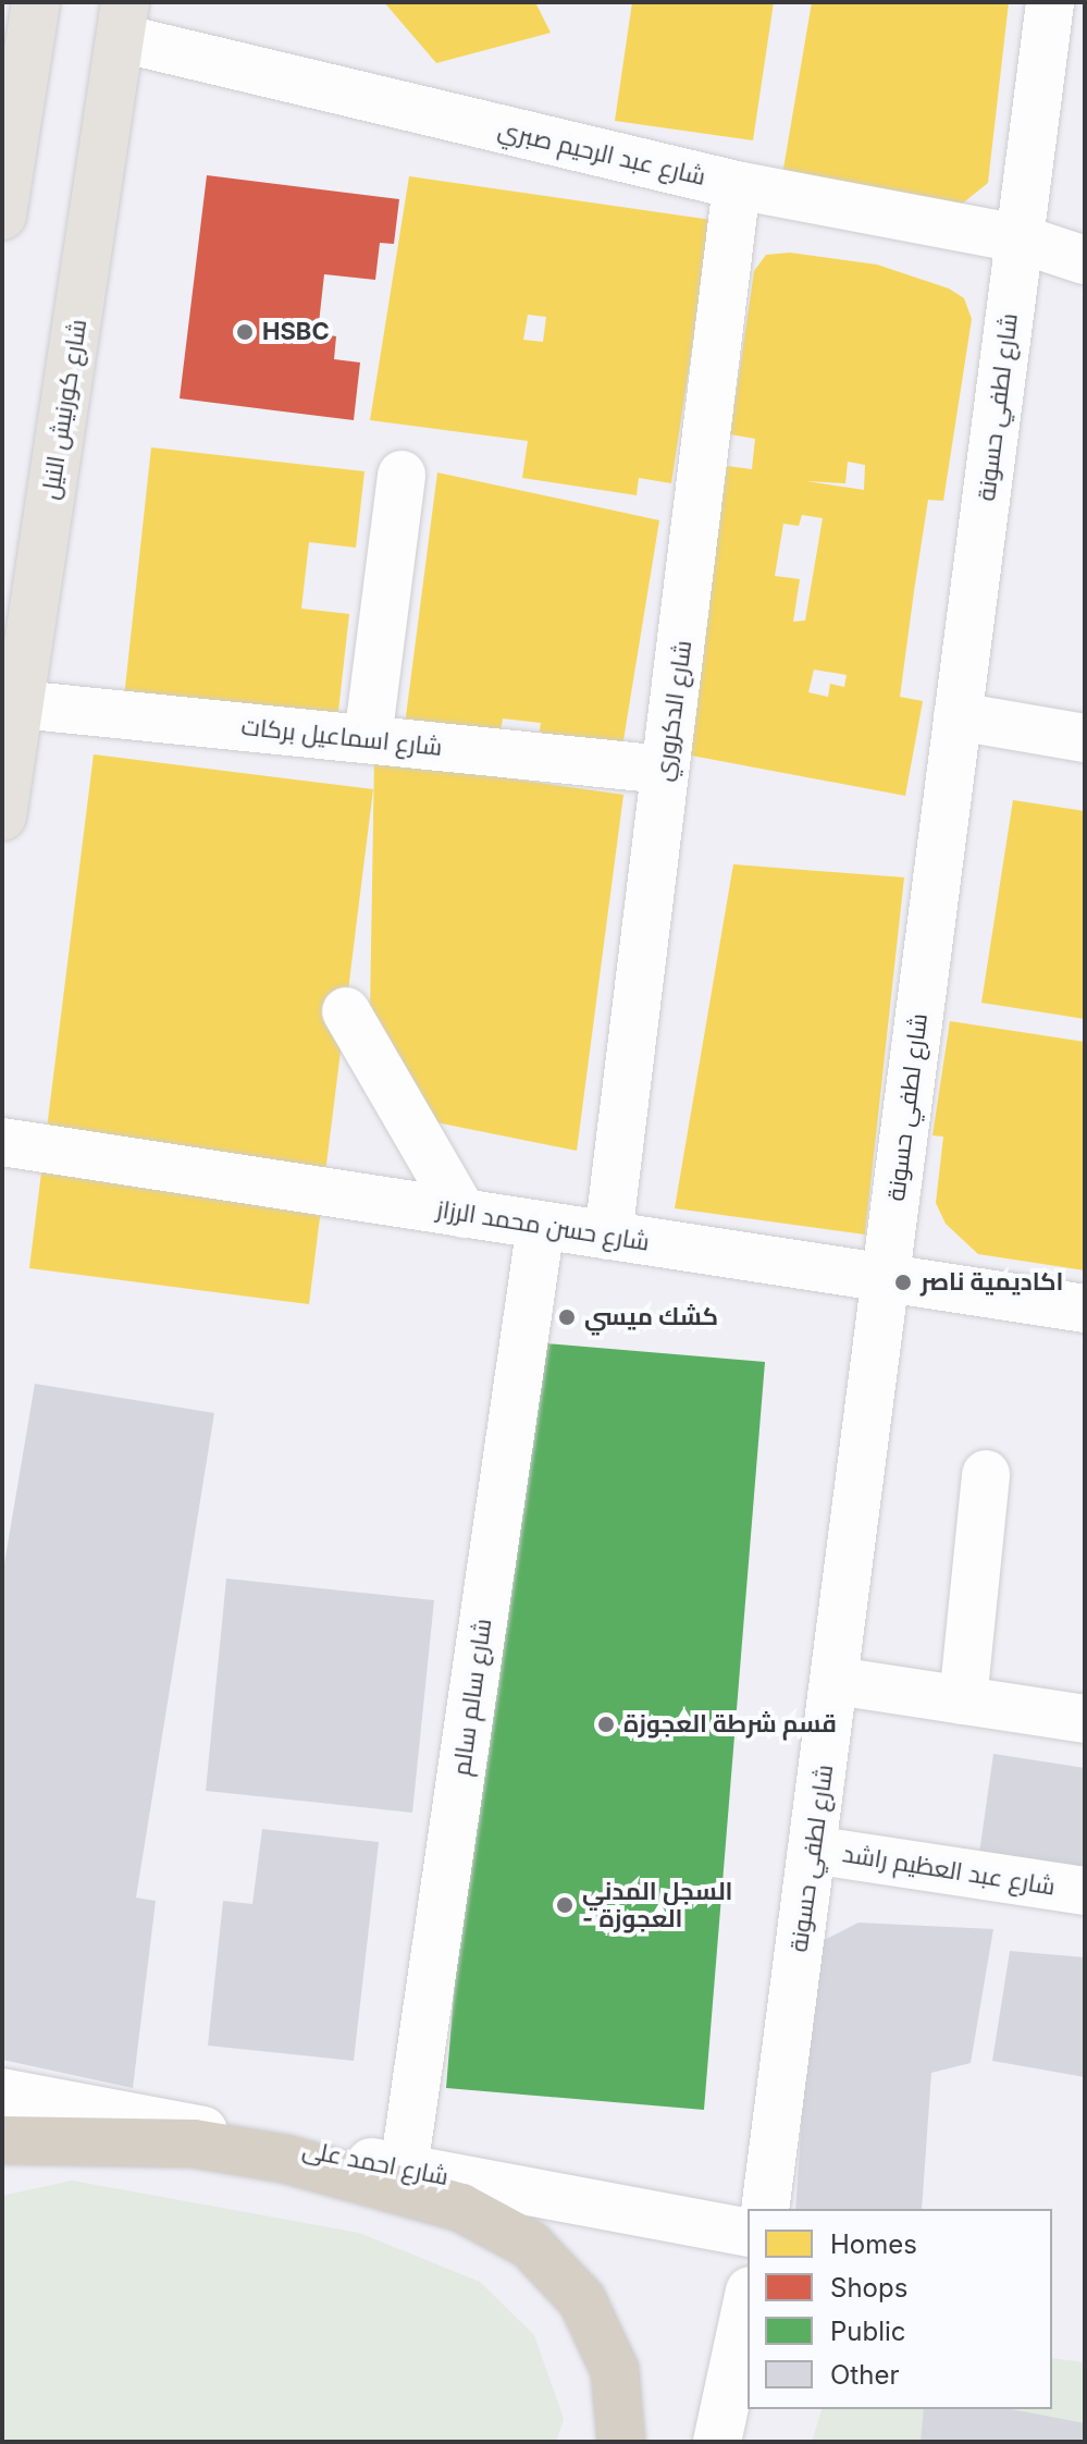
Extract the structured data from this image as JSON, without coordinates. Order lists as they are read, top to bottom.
{
  "streets": {
    "main road": ["شارع كورنيش النيل"],
    "street": [
      "شارع عبد الرحيم صبري",
      "شارع لطفي حسونة",
      "شارع الدكروري",
      "شارع اسماعيل بركات",
      "شارع حسن محمد الرزاز",
      "شارع سالم سالم",
      "شارع عبد العظيم راشد",
      "شارع احمد على"
    ]
  },
  "crossings": [
    ["شارع عبد الرحيم صبري", "شارع لطفي حسونة"],
    ["شارع عبد الرحيم صبري", "شارع كورنيش النيل"],
    ["شارع عبد الرحيم صبري", "شارع الدكروري"],
    ["شارع لطفي حسونة", "شارع حسن محمد الرزاز"],
    ["شارع لطفي حسونة", "شارع عبد العظيم راشد"],
    ["شارع كورنيش النيل", "شارع اسماعيل بركات"],
    ["شارع الدكروري", "شارع اسماعيل بركات"],
    ["شارع الدكروري", "شارع حسن محمد الرزاز"],
    ["شارع حسن محمد الرزاز", "شارع سالم سالم"],
    ["شارع سالم سالم", "شارع احمد على"]
  ],
  "places": [
    "HSBC",
    "اكاديمية ناصر",
    "كشك ميسي",
    "قسم شرطة العجوزة",
    "السجل المدني - العجوزة"
  ],
  "legend": [
    "Homes",
    "Shops",
    "Public",
    "Other"
  ]
}
